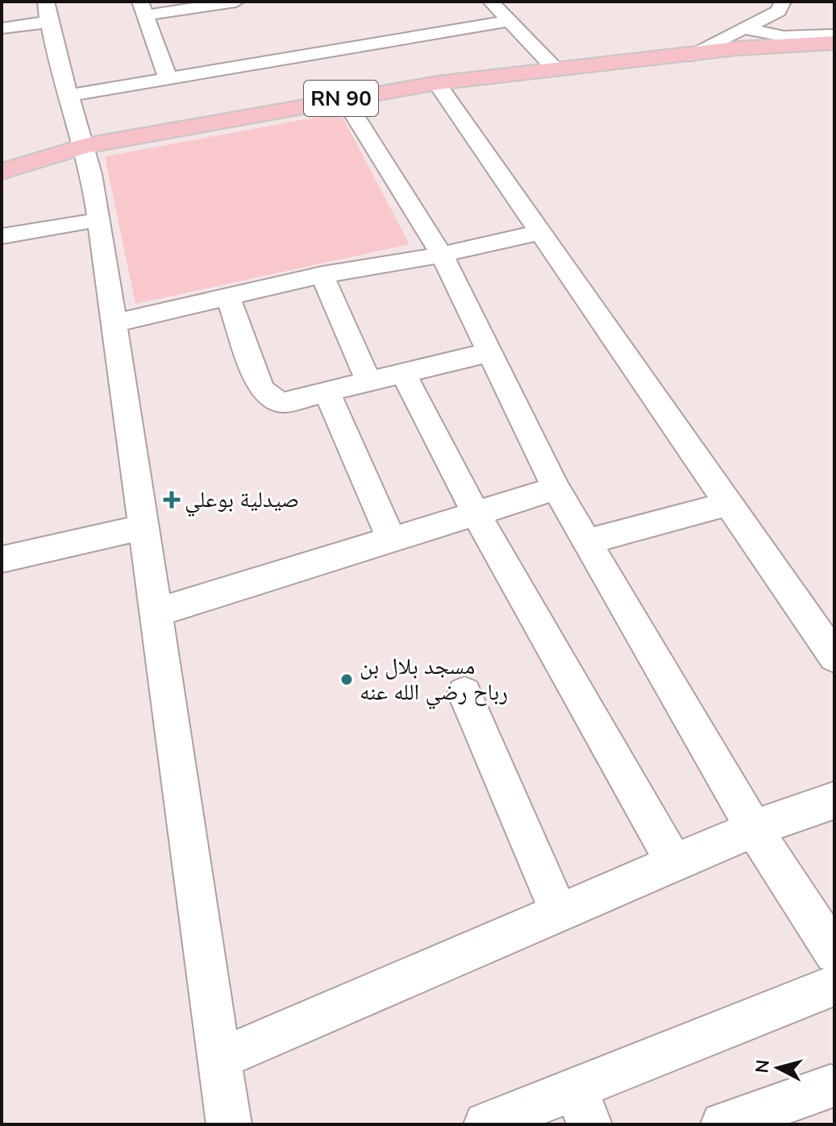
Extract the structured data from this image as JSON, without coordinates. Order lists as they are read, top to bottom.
{
  "streets": {
    "main road": ["RN 90"]
  },
  "places": {
    "health": ["صيدلية بوعلي"],
    "other": ["مسجد بلال بن رباح رضي الله عنه"]
  },
  "north": "left"
}
